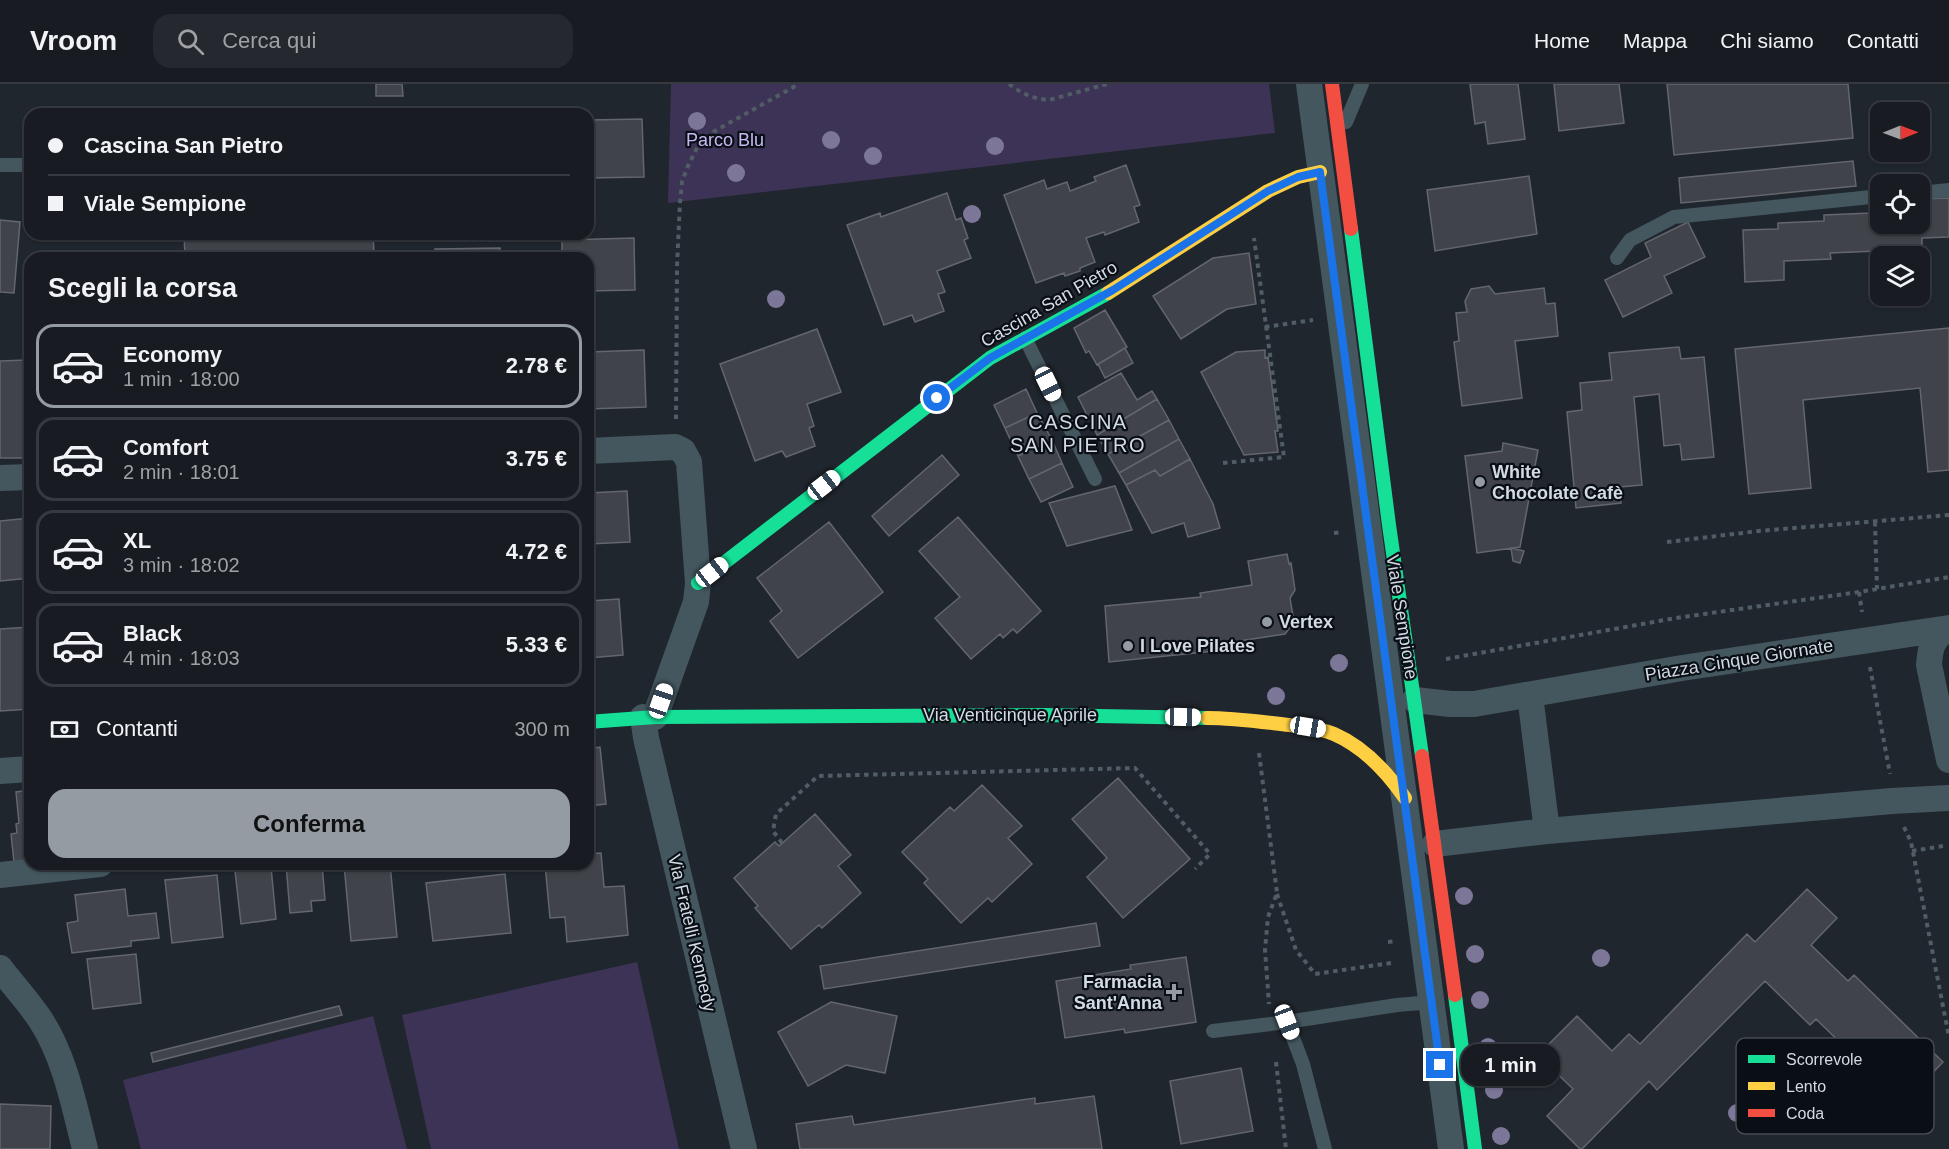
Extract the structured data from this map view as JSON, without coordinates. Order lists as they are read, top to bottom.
{
  "streets": {
    "street": [
      "Cascina San Pietro",
      "Viale Sempione",
      "Piazza Cinque Giornate",
      "Via Venticinque Aprile",
      "Via Fratelli Kennedy"
    ]
  },
  "crossings": [
    ["Cascina San Pietro", "Viale Sempione"],
    ["Viale Sempione", "Piazza Cinque Giornate"],
    ["Viale Sempione", "Via Venticinque Aprile"],
    ["Via Venticinque Aprile", "Via Fratelli Kennedy"]
  ],
  "districts": ["CASCINA SAN PIETRO"],
  "parks": ["Parco Blu"],
  "places": {
    "other": ["White Chocolate Cafè", "Vertex", "I Love Pilates"],
    "health": ["Farmacia Sant'Anna"]
  },
  "legend": ["Scorrevole", "Lento", "Coda"],
  "north": "right",
  "page": {
    "header": "Vroom",
    "search": "Cerca qui",
    "nav": [
      "Home",
      "Mappa",
      "Chi siamo",
      "Contatti"
    ],
    "banner": ["Cascina San Pietro", "Viale Sempione"],
    "heading": "Scegli la corsa",
    "list": [
      {
        "name": "Economy",
        "note": "1 min · 18:00",
        "value": "2.78 €"
      },
      {
        "name": "Comfort",
        "note": "2 min · 18:01",
        "value": "3.75 €"
      },
      {
        "name": "XL",
        "note": "3 min · 18:02",
        "value": "4.72 €"
      },
      {
        "name": "Black",
        "note": "4 min · 18:03",
        "value": "5.33 €"
      }
    ],
    "pay": ["Contanti", "300 m"],
    "buttons": "Conferma",
    "bubble": "1 min"
  }
}
